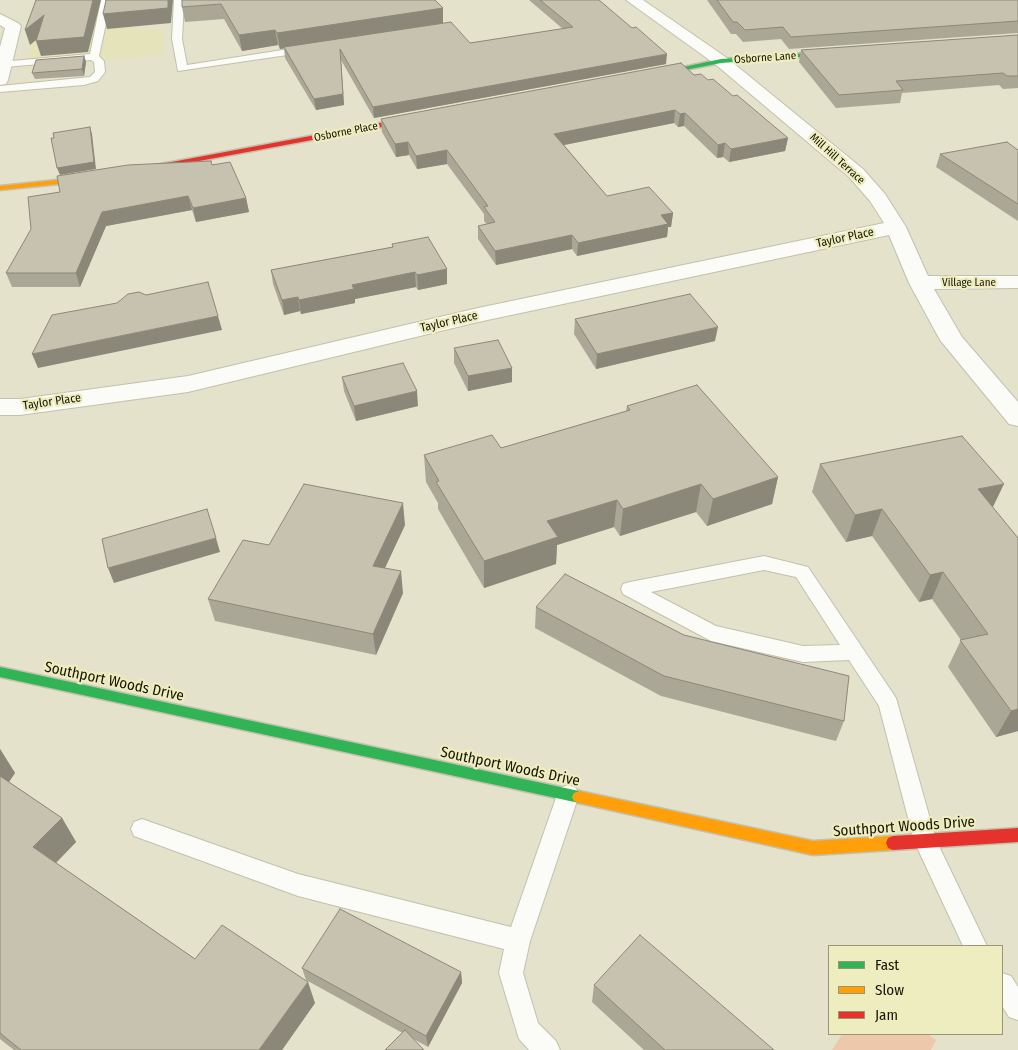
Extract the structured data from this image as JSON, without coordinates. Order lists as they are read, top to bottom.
{
  "streets": {
    "street": [
      "Osborne Lane",
      "Osborne Place",
      "Mill Hill Terrace",
      "Taylor Place",
      "Village Lane",
      "Southport Woods Drive"
    ]
  },
  "crossings": [
    ["Osborne Lane", "Mill Hill Terrace"],
    ["Mill Hill Terrace", "Taylor Place"],
    ["Mill Hill Terrace", "Village Lane"]
  ],
  "legend": ["Fast", "Slow", "Jam"]
}
